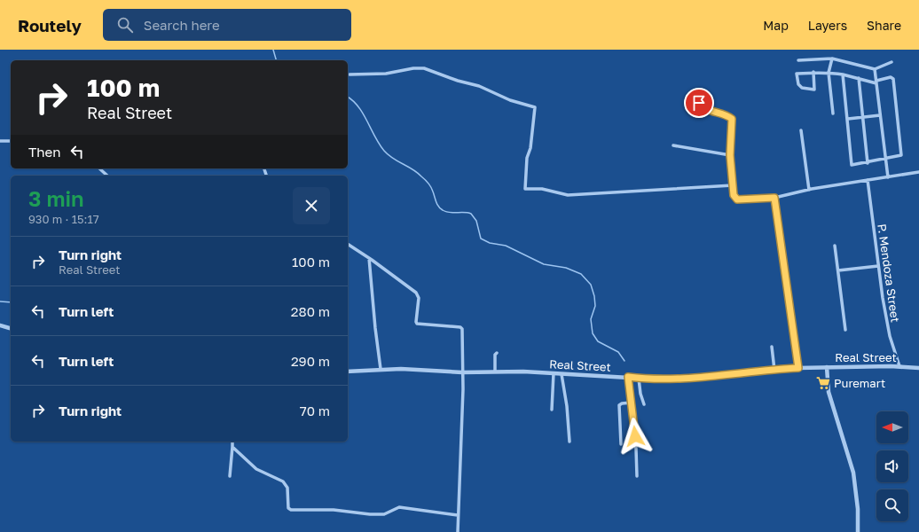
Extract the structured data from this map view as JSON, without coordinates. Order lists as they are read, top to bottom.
{
  "streets": {
    "street": ["P. Mendoza Street", "Real Street"]
  },
  "crossings": [
    ["P. Mendoza Street", "Real Street"]
  ],
  "places": {
    "supermarket": ["Puremart"]
  },
  "north": "left",
  "page": {
    "header": "Routely",
    "search": "Search here",
    "nav": ["Map", "Layers", "Share"],
    "turn": ["100 m", "Real Street"],
    "then": "Then",
    "heading": ["3 min", "930 m · 15:17"],
    "list": [
      {
        "name": "Turn right",
        "note": "Real Street",
        "value": "100 m"
      },
      {
        "name": "Turn left",
        "value": "280 m"
      },
      {
        "name": "Turn left",
        "value": "290 m"
      },
      {
        "name": "Turn right",
        "value": "70 m"
      }
    ]
  }
}
